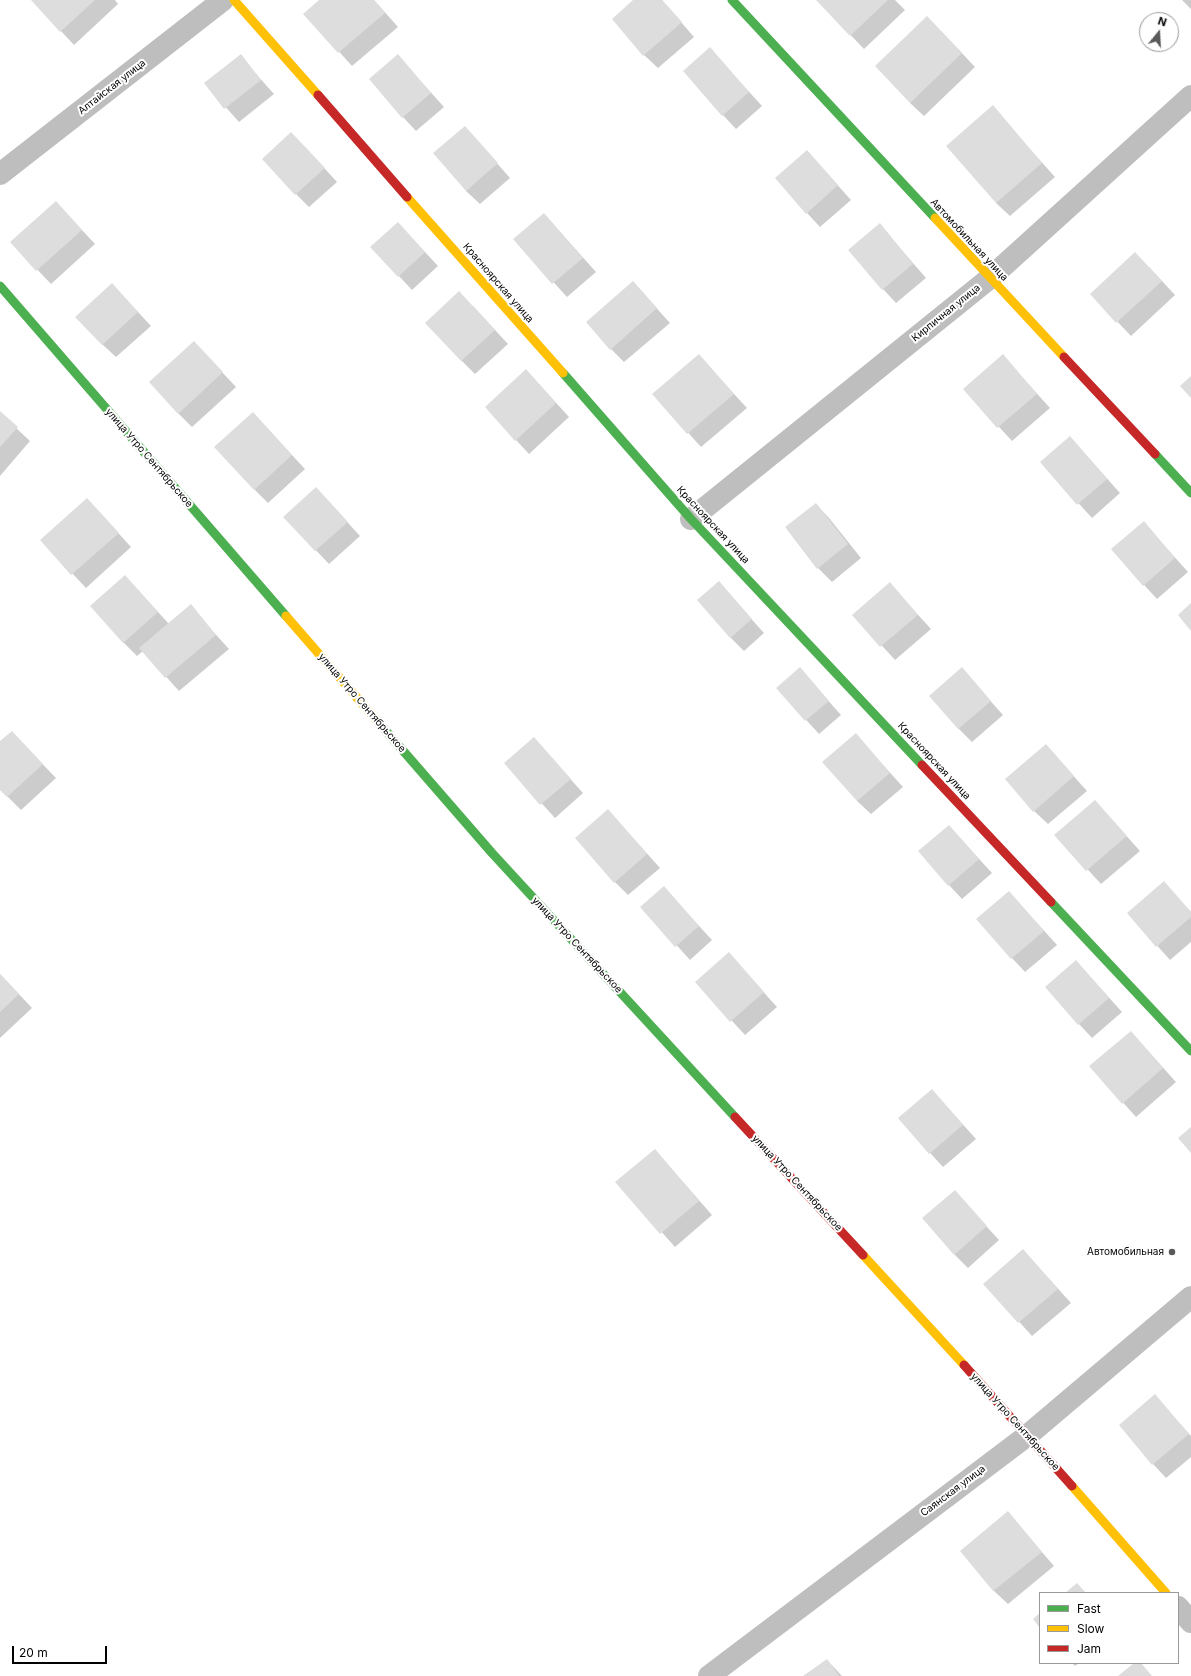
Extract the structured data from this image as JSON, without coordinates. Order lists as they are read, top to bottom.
{
  "streets": {
    "street": [
      "Алтайская улица",
      "Автомобильная улица",
      "Красноярская улица",
      "Кирпичная улица",
      "улица Утро Сентябрьское",
      "Саянская улица"
    ]
  },
  "crossings": [
    ["Автомобильная улица", "Кирпичная улица"],
    ["Красноярская улица", "Кирпичная улица"],
    ["улица Утро Сентябрьское", "Саянская улица"]
  ],
  "places": ["Автомобильная"],
  "legend": ["Fast", "Slow", "Jam"],
  "scale_bar": "20 m",
  "north": "top"
}
